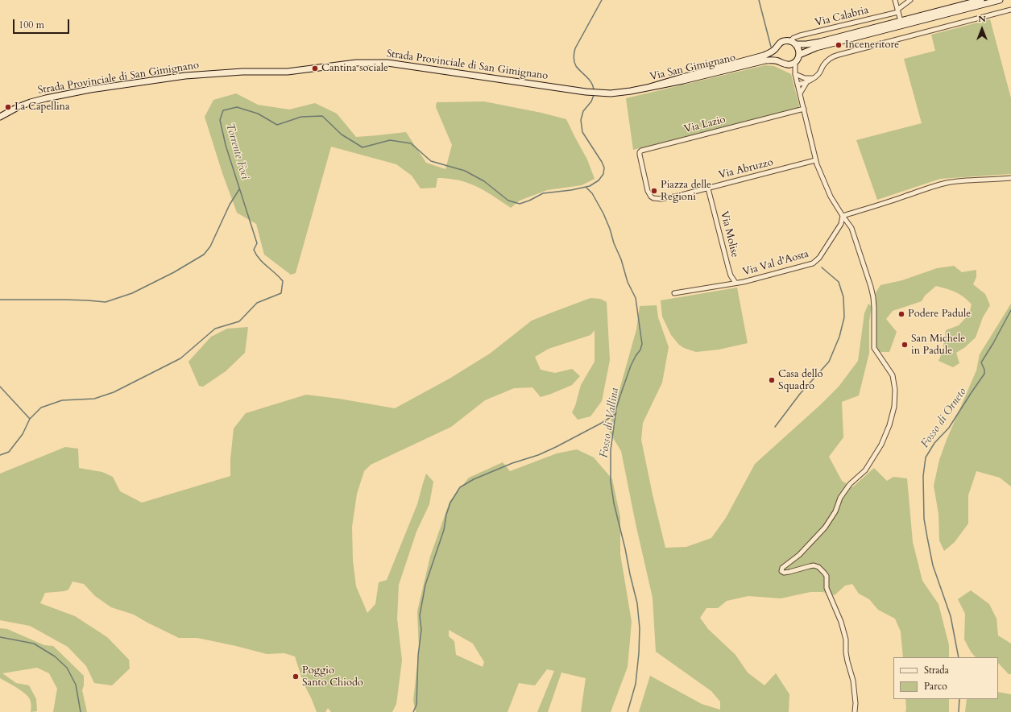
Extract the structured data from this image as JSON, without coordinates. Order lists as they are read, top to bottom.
{
  "streets": {
    "main road": ["Strada Provinciale di San Gimignano", "Via San Gimignano"],
    "street": [
      "Via Calabria",
      "Via Lazio",
      "Via Abruzzo",
      "Via Molise",
      "Via Val d'Aosta"
    ]
  },
  "crossings": [
    ["Via Calabria", "Via San Gimignano"],
    ["Strada Provinciale di San Gimignano", "Via San Gimignano"],
    ["Via Lazio", "Via Abruzzo"],
    ["Via Abruzzo", "Via Molise"],
    ["Via Molise", "Via Val d'Aosta"]
  ],
  "water": ["Torrente Foci", "Fosso di Orneto", "Fosso di Vallina"],
  "places": [
    "Inceneritore",
    "Cantina sociale",
    "La Capellina",
    "Piazza delle Regioni",
    "Podere Padule",
    "San Michele in Padule",
    "Casa dello Squadro",
    "Poggio Santo Chiodo"
  ],
  "legend": ["Strada", "Parco"],
  "scale_bar": "100 m",
  "north": "top"
}
